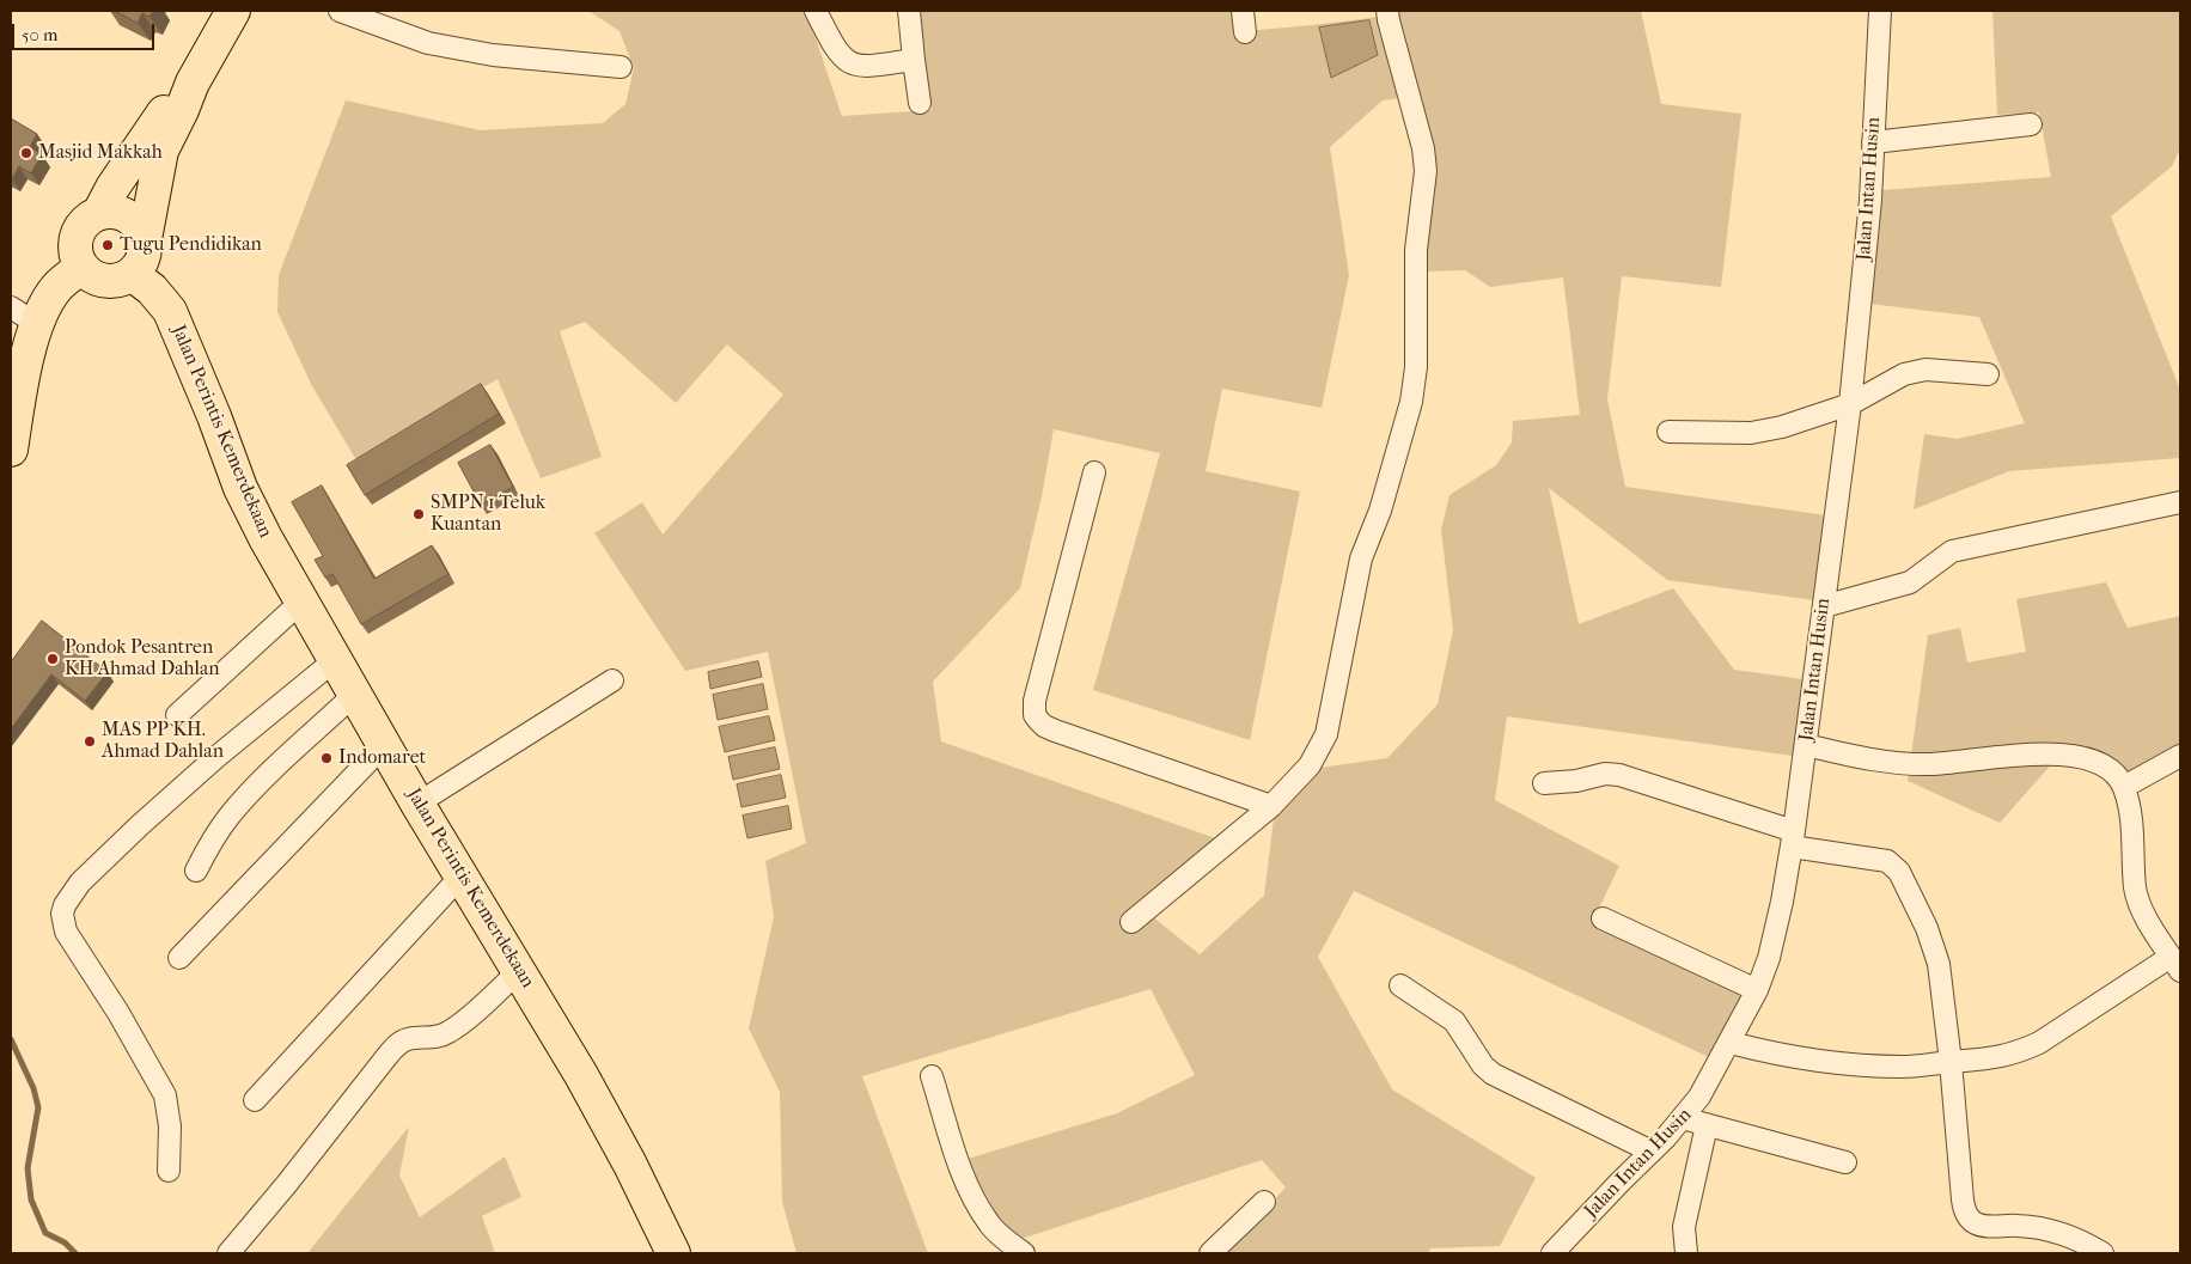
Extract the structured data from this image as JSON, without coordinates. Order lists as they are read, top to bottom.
{
  "streets": {
    "main road": ["Jalan Perintis Kemerdekaan"],
    "street": ["Jalan Intan Husin"]
  },
  "places": [
    "Masjid Makkah",
    "Tugu Pendidikan",
    "SMPN 1 Teluk Kuantan",
    "Pondok Pesantren KH Ahmad Dahlan",
    "MAS PP KH. Ahmad Dahlan",
    "Indomaret"
  ],
  "scale_bar": "50 m"
}
